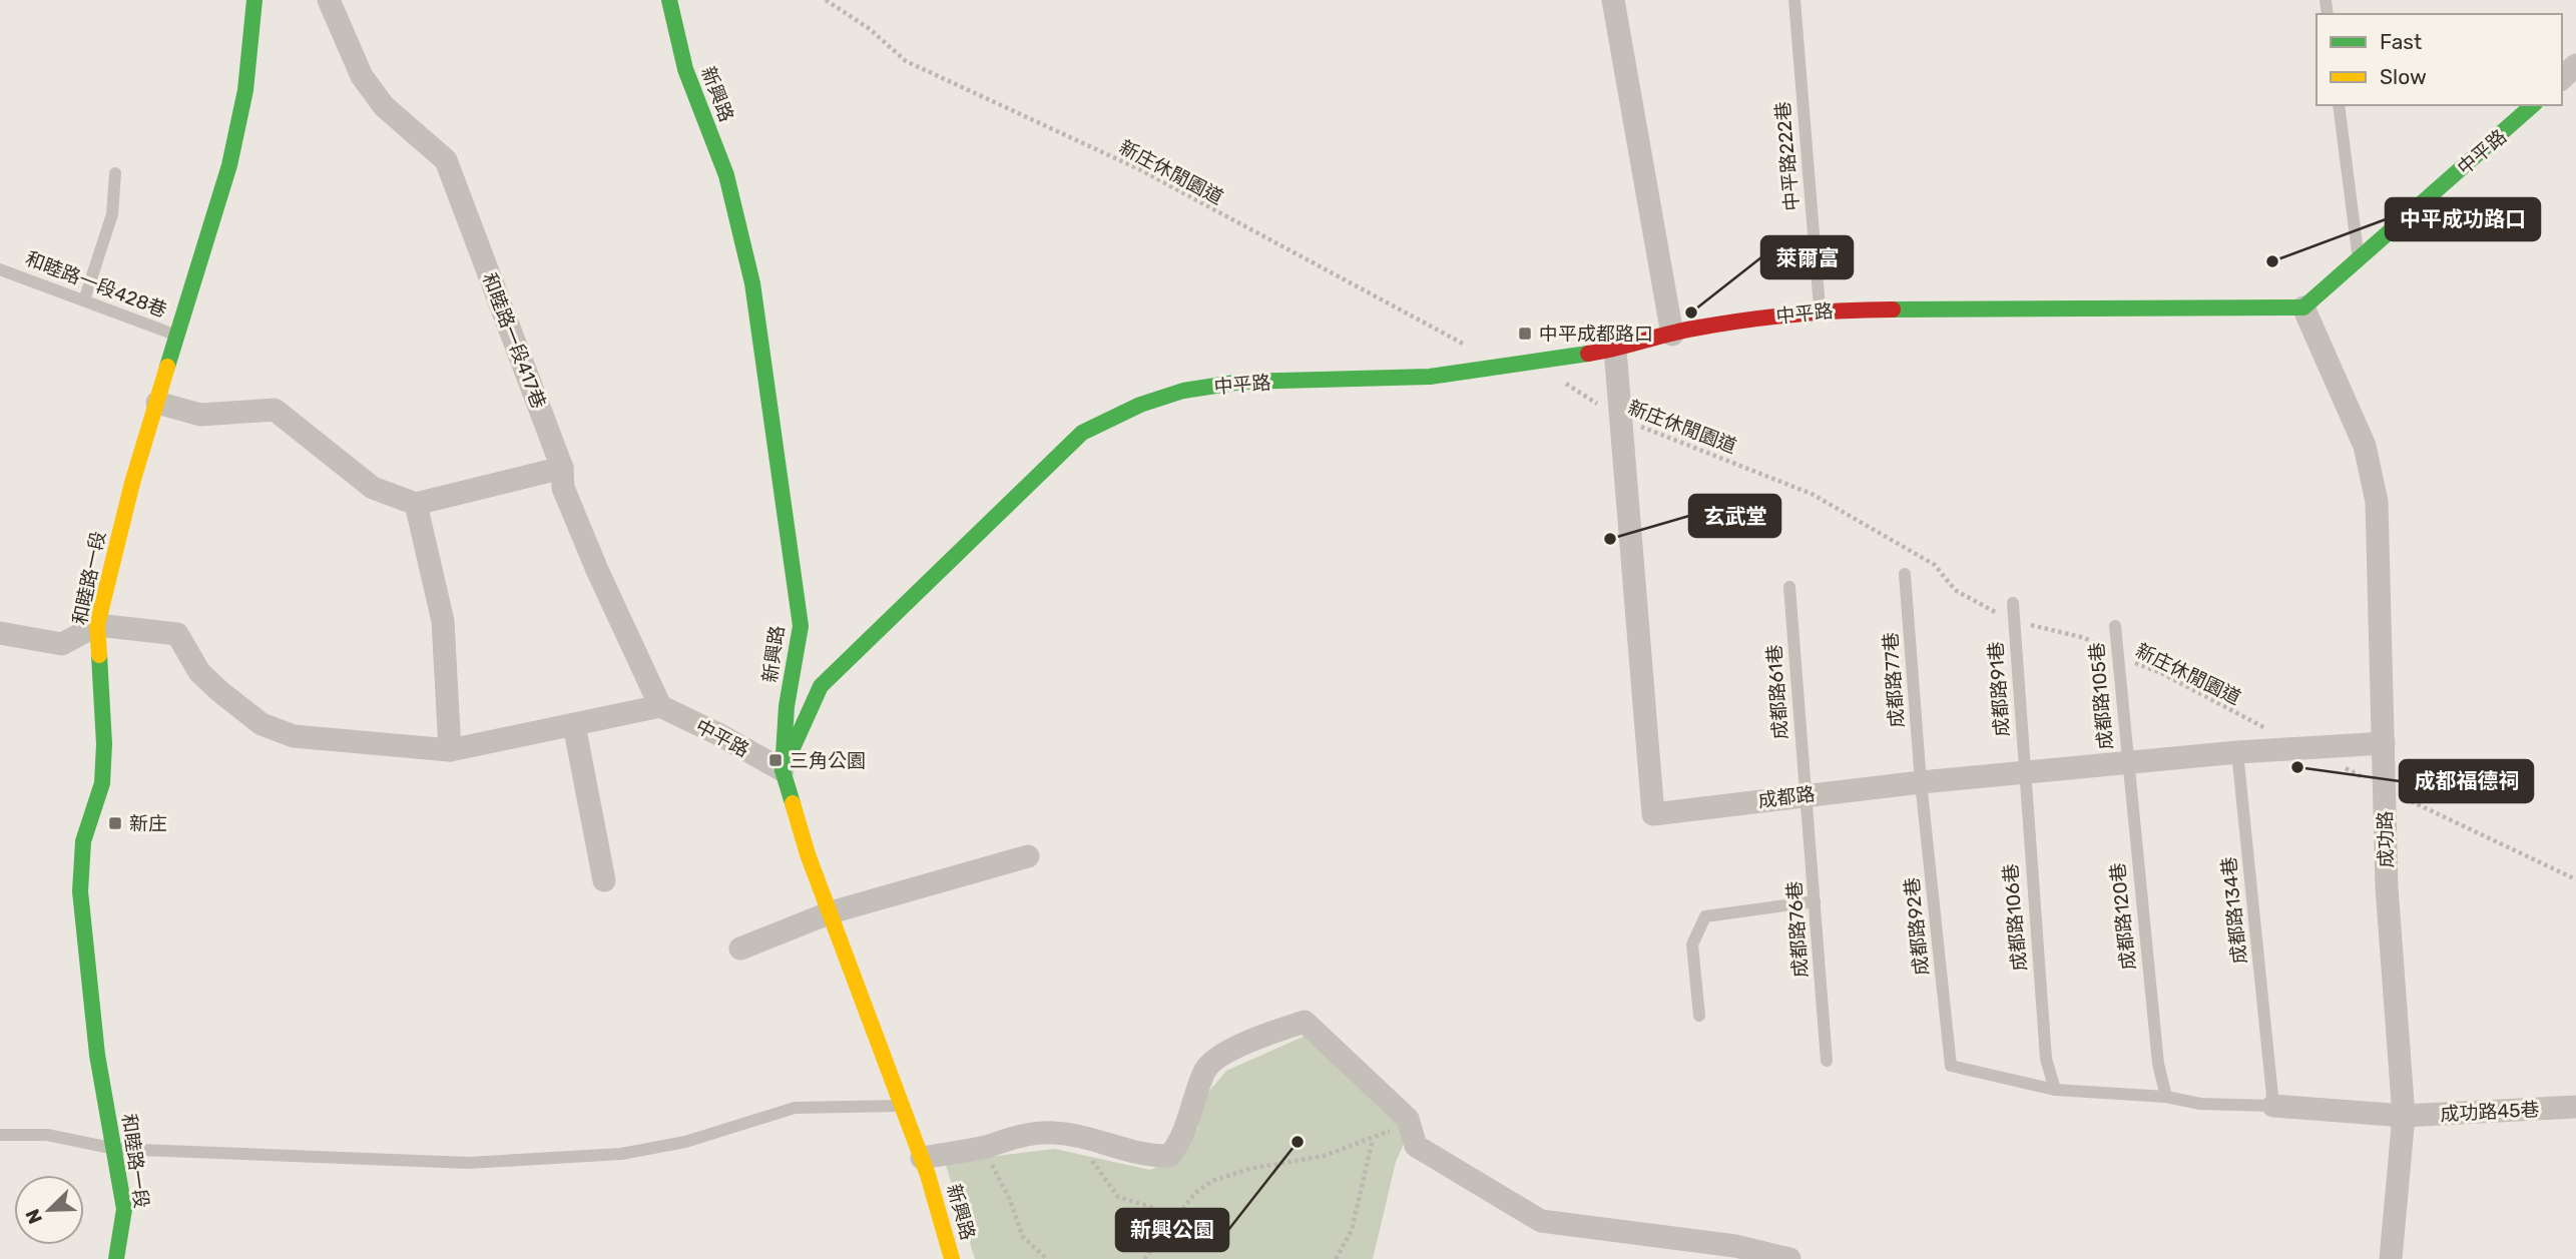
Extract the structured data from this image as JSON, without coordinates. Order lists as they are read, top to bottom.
{
  "streets": {
    "street": [
      "新興路",
      "中平路",
      "和睦路一段417巷",
      "和睦路一段",
      "成都路",
      "成功路",
      "成功路45巷"
    ],
    "lane": [
      "中平路222巷",
      "和睦路一段428巷",
      "成都路77巷",
      "成都路91巷",
      "成都路61巷",
      "成都路105巷",
      "成都路134巷",
      "成都路120巷",
      "成都路106巷",
      "成都路92巷",
      "成都路76巷"
    ],
    "path": ["新庄休閒園道"]
  },
  "crossings": [
    ["新興路", "中平路"],
    ["中平路", "中平路222巷"],
    ["中平路", "新庄休閒園道"],
    ["中平路", "和睦路一段417巷"],
    ["中平路", "成都路"],
    ["中平路", "成功路"],
    ["新庄休閒園道", "成都路91巷"],
    ["新庄休閒園道", "成都路105巷"],
    ["新庄休閒園道", "成都路"],
    ["和睦路一段428巷", "和睦路一段"],
    ["成都路77巷", "成都路"],
    ["成都路77巷", "成都路92巷"],
    ["成都路91巷", "成都路"],
    ["成都路91巷", "成都路106巷"],
    ["成都路61巷", "成都路"],
    ["成都路61巷", "成都路76巷"],
    ["成都路105巷", "成都路"],
    ["成都路105巷", "成都路120巷"],
    ["成都路", "成功路"],
    ["成都路", "成都路134巷"],
    ["成都路", "成都路120巷"],
    ["成都路", "成都路106巷"],
    ["成都路", "成都路92巷"],
    ["成都路", "成都路76巷"],
    ["成功路", "成功路45巷"],
    ["成都路134巷", "成功路45巷"],
    ["成都路106巷", "成都路92巷"]
  ],
  "places": {
    "other": [
      "中平成功路口",
      "萊爾富",
      "玄武堂",
      "成都福德祠",
      "新興公園"
    ],
    "transit": ["中平成都路口", "三角公園", "新庄"]
  },
  "legend": ["Fast", "Slow"],
  "north": "bottom left"
}
